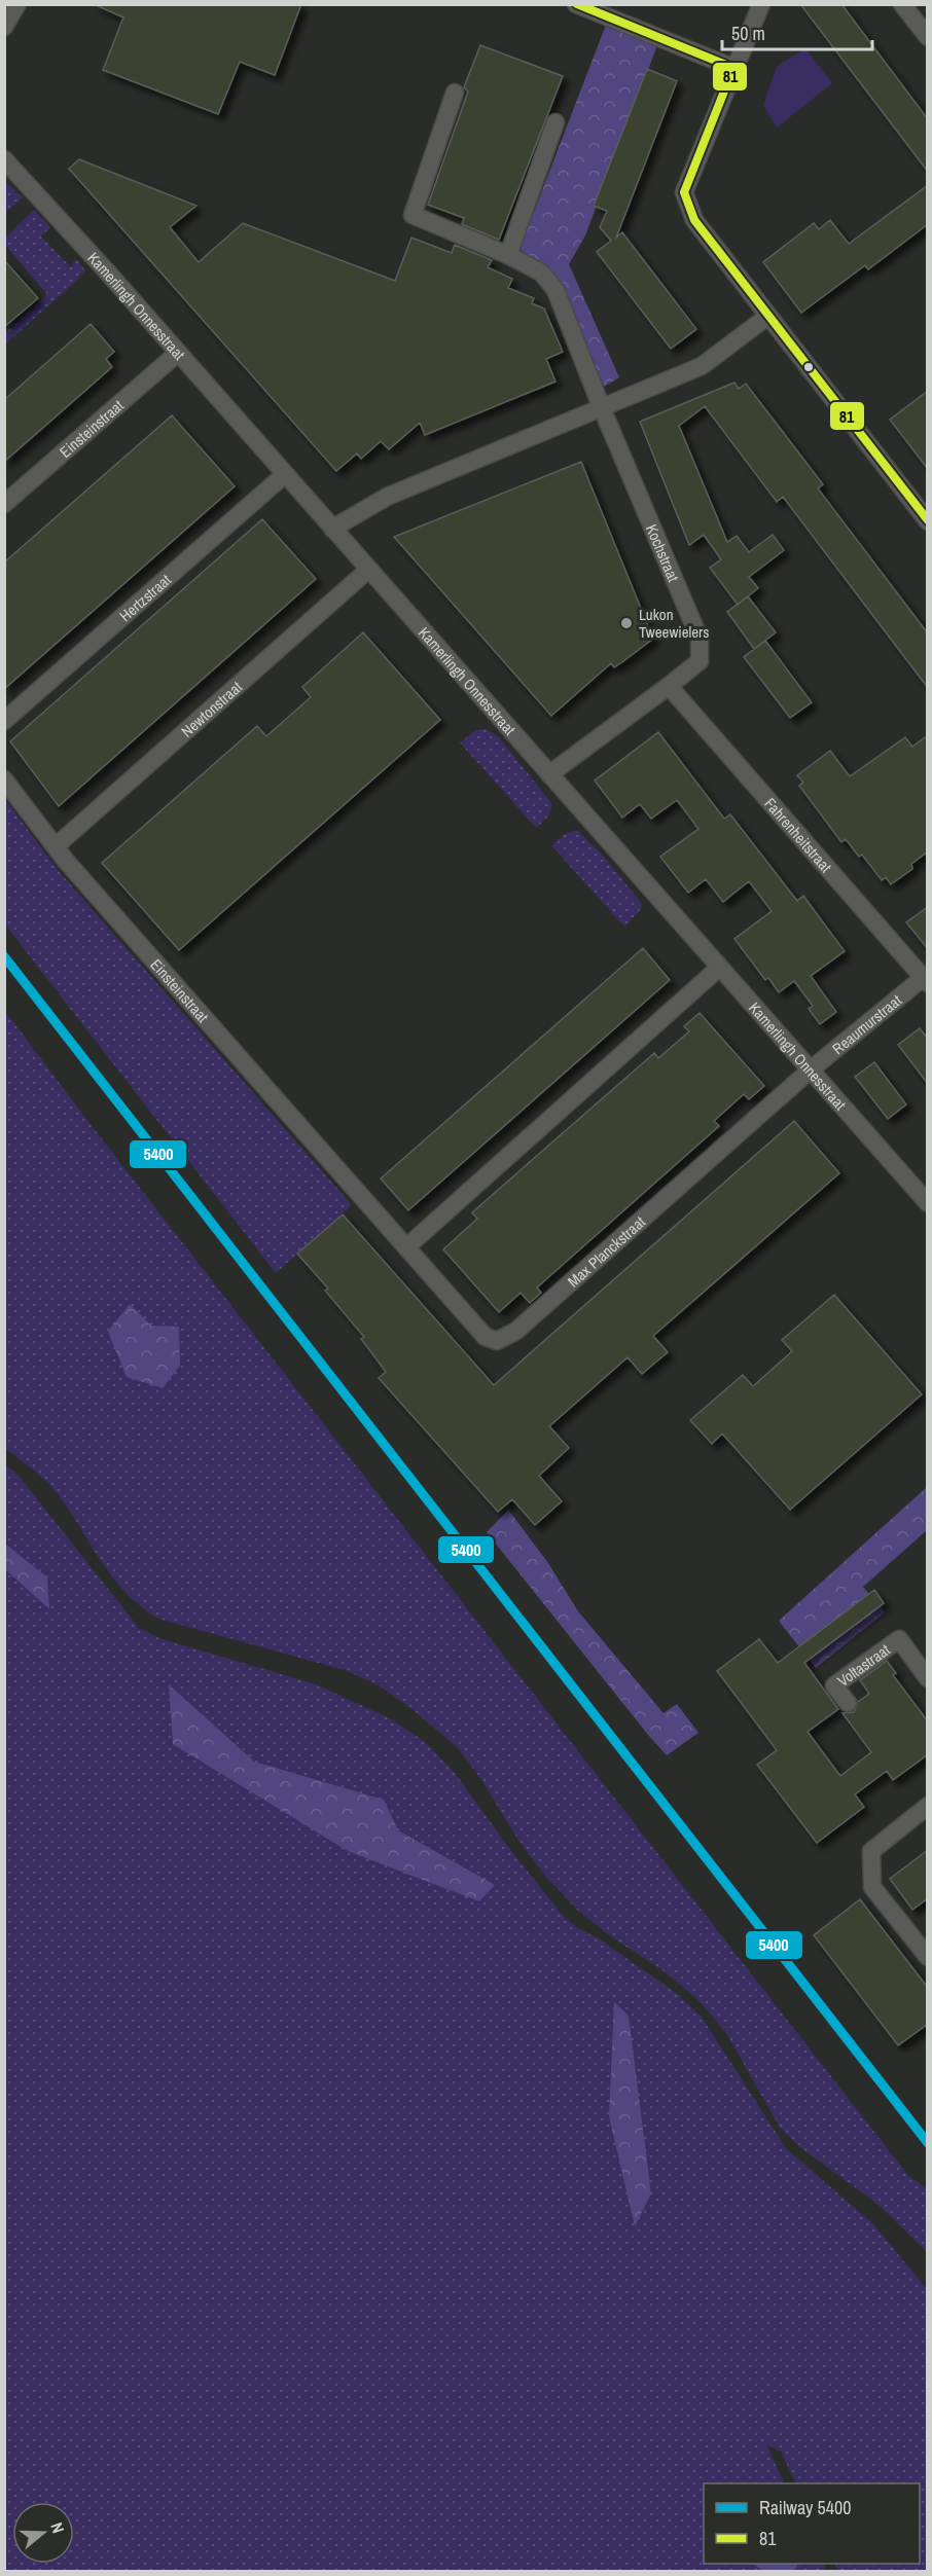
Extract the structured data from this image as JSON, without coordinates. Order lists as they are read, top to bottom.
{
  "streets": {
    "street": [
      "Kamerlingh Onnesstraat",
      "Einsteinstraat",
      "Kochstraat",
      "Hertzstraat",
      "Newtonstraat",
      "Fahrenheitstraat",
      "Reaumurstraat",
      "Max Planckstraat",
      "Voltastraat"
    ]
  },
  "crossings": [
    ["Kamerlingh Onnesstraat", "Einsteinstraat"],
    ["Kamerlingh Onnesstraat", "Kochstraat"],
    ["Kamerlingh Onnesstraat", "Hertzstraat"],
    ["Kamerlingh Onnesstraat", "Newtonstraat"],
    ["Kamerlingh Onnesstraat", "Reaumurstraat"],
    ["Kamerlingh Onnesstraat", "Max Planckstraat"],
    ["Einsteinstraat", "Newtonstraat"],
    ["Einsteinstraat", "Max Planckstraat"],
    ["Kochstraat", "Fahrenheitstraat"],
    ["Fahrenheitstraat", "Reaumurstraat"],
    ["Reaumurstraat", "Max Planckstraat"]
  ],
  "places": ["Lukon Tweewielers"],
  "lines": ["transit line 81", "rail line 5400"],
  "legend": ["Railway 5400", "81"],
  "scale_bar": "50 m",
  "north": "right"
}
